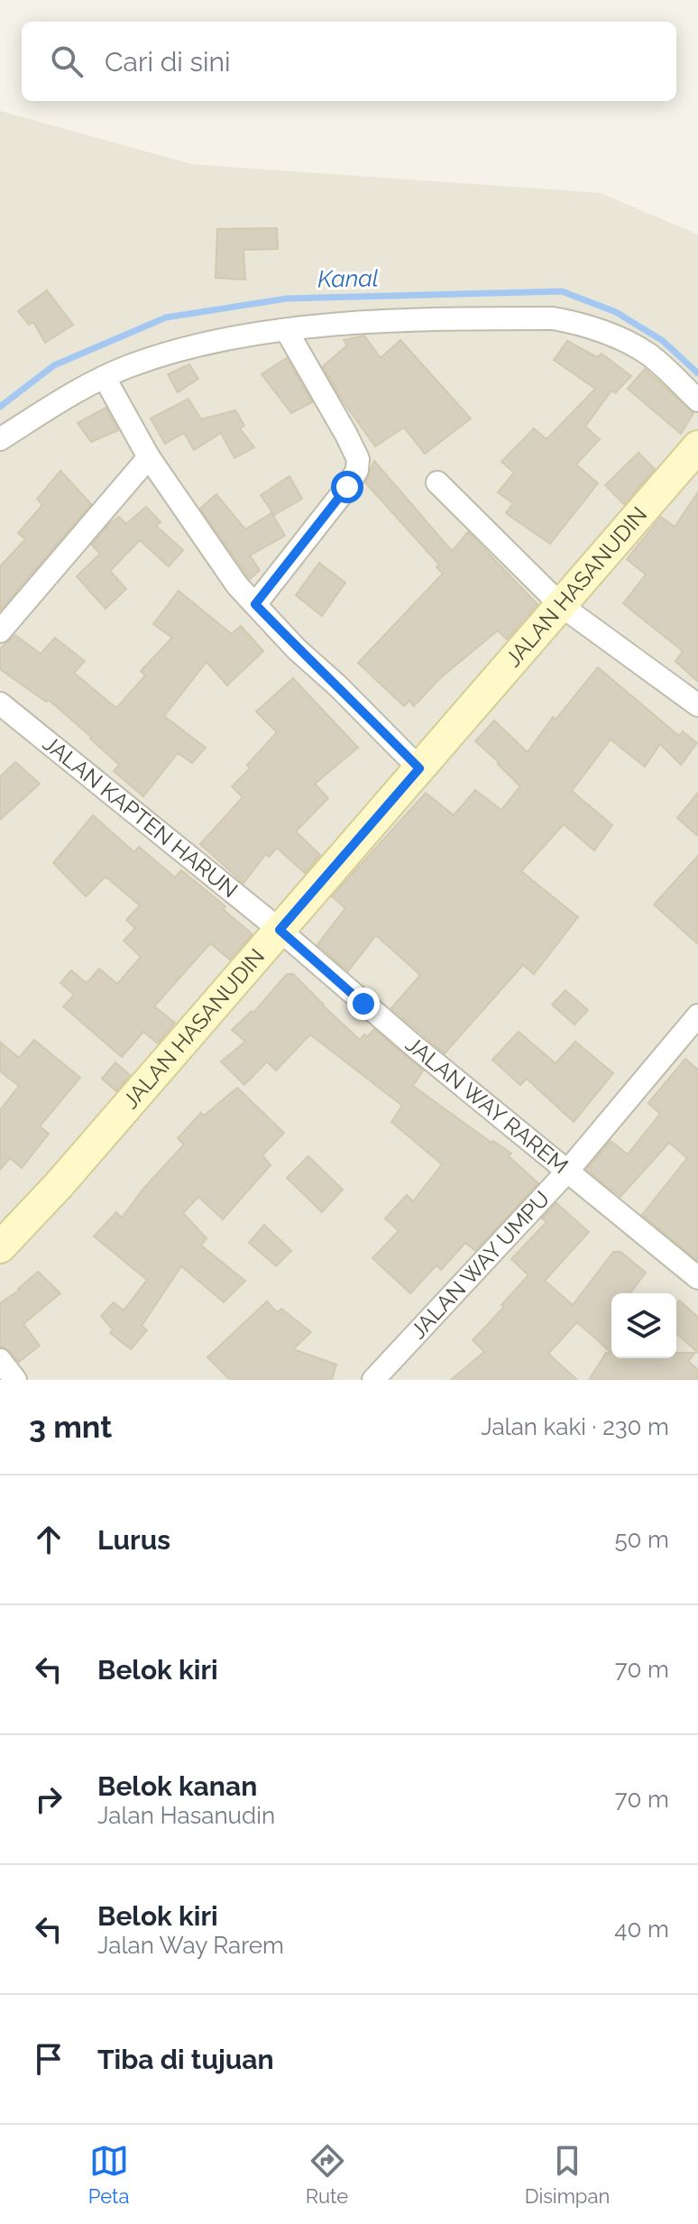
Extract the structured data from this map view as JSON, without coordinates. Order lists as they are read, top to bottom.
{
  "streets": {
    "main road": ["JALAN HASANUDIN"],
    "street": ["JALAN KAPTEN HARUN", "JALAN WAY RAREM", "JALAN WAY UMPU"]
  },
  "crossings": [
    ["JALAN HASANUDIN", "JALAN KAPTEN HARUN"],
    ["JALAN HASANUDIN", "JALAN WAY RAREM"],
    ["JALAN KAPTEN HARUN", "JALAN WAY RAREM"],
    ["JALAN WAY RAREM", "JALAN WAY UMPU"]
  ],
  "water": ["Kanal"],
  "page": {
    "search": "Cari di sini",
    "heading": ["3 mnt", "Jalan kaki · 230 m"],
    "list": [
      ["Lurus", "50 m"],
      ["Belok kiri", "70 m"],
      ["Belok kanan", "Jalan Hasanudin", "70 m"],
      ["Belok kiri", "Jalan Way Rarem", "40 m"],
      "Tiba di tujuan"
    ],
    "nav": ["Peta", "Rute", "Disimpan"]
  }
}
